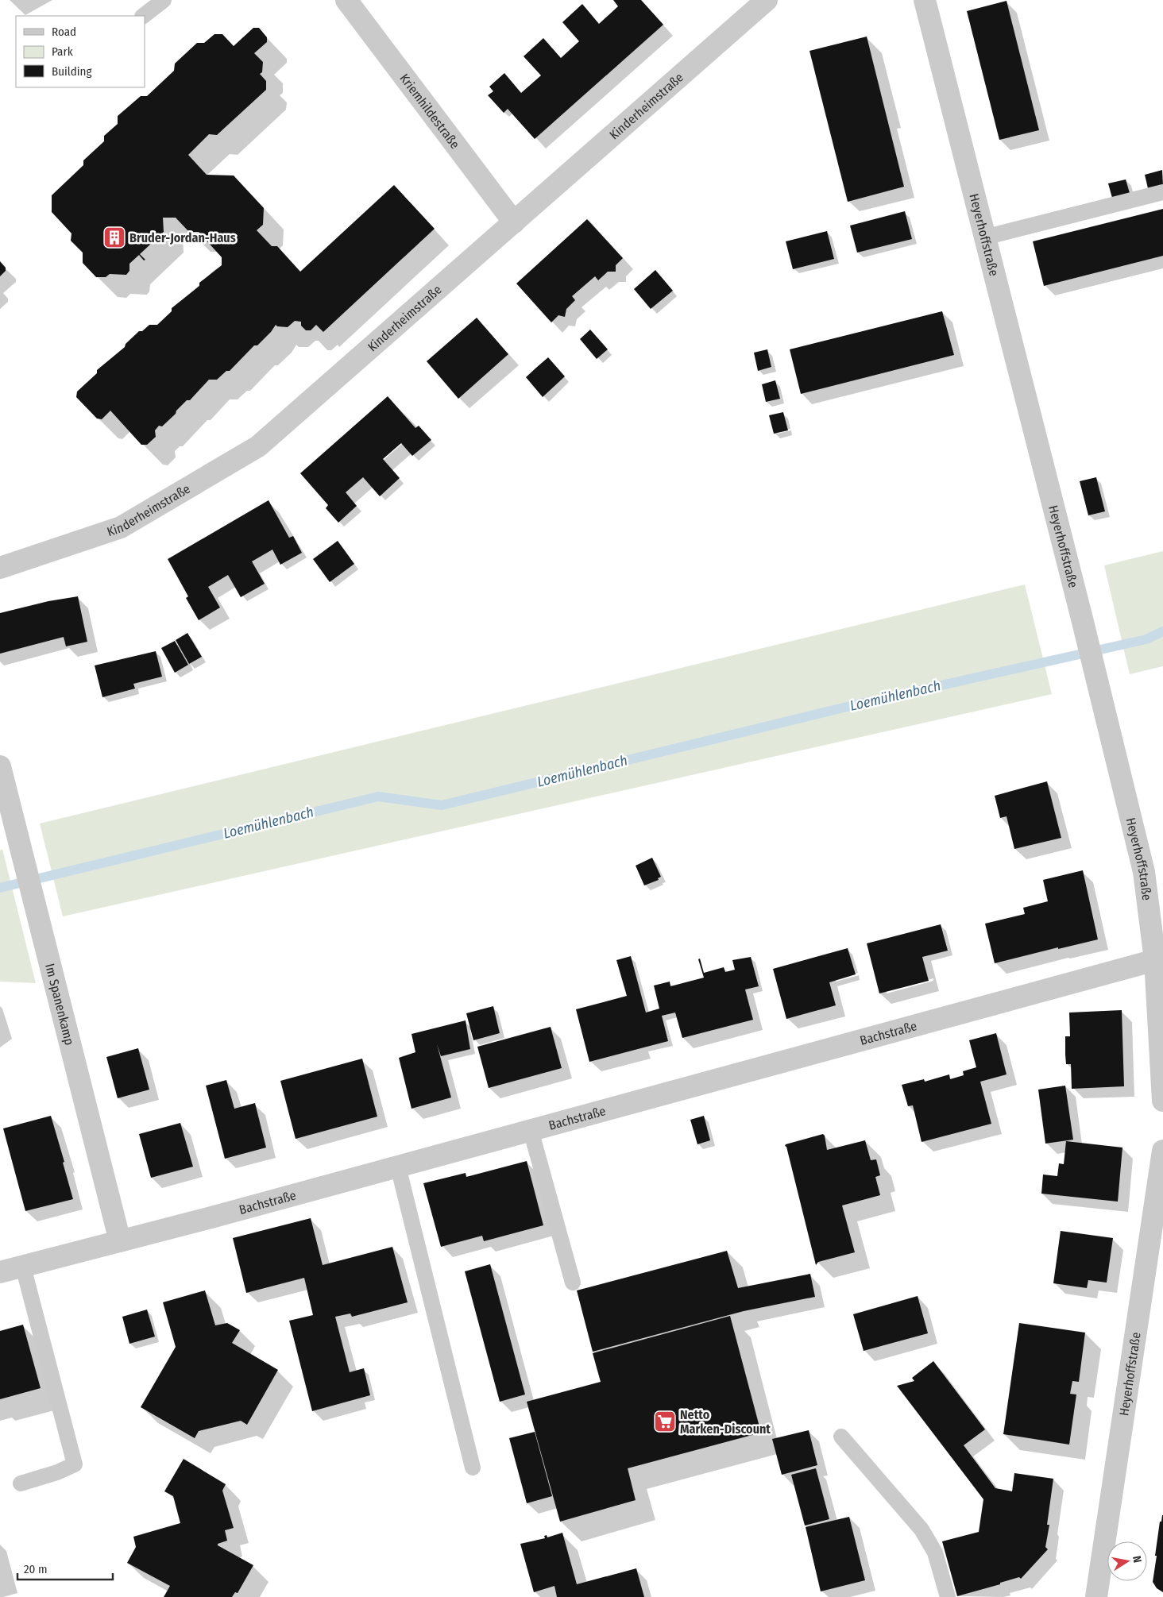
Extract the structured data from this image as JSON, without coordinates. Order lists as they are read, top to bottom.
{
  "streets": {
    "street": [
      "Kinderheimstraße",
      "Kriemhildestraße",
      "Heyerhoffstraße",
      "Im Spanenkamp",
      "Bachstraße"
    ]
  },
  "crossings": [
    ["Kinderheimstraße", "Kriemhildestraße"],
    ["Heyerhoffstraße", "Bachstraße"],
    ["Im Spanenkamp", "Bachstraße"]
  ],
  "water": ["Loemühlenbach"],
  "places": {
    "building": ["Bruder-Jordan-Haus"],
    "supermarket": ["Netto Marken-Discount"]
  },
  "legend": ["Road", "Park", "Building"],
  "scale_bar": "20 m",
  "north": "right"
}
